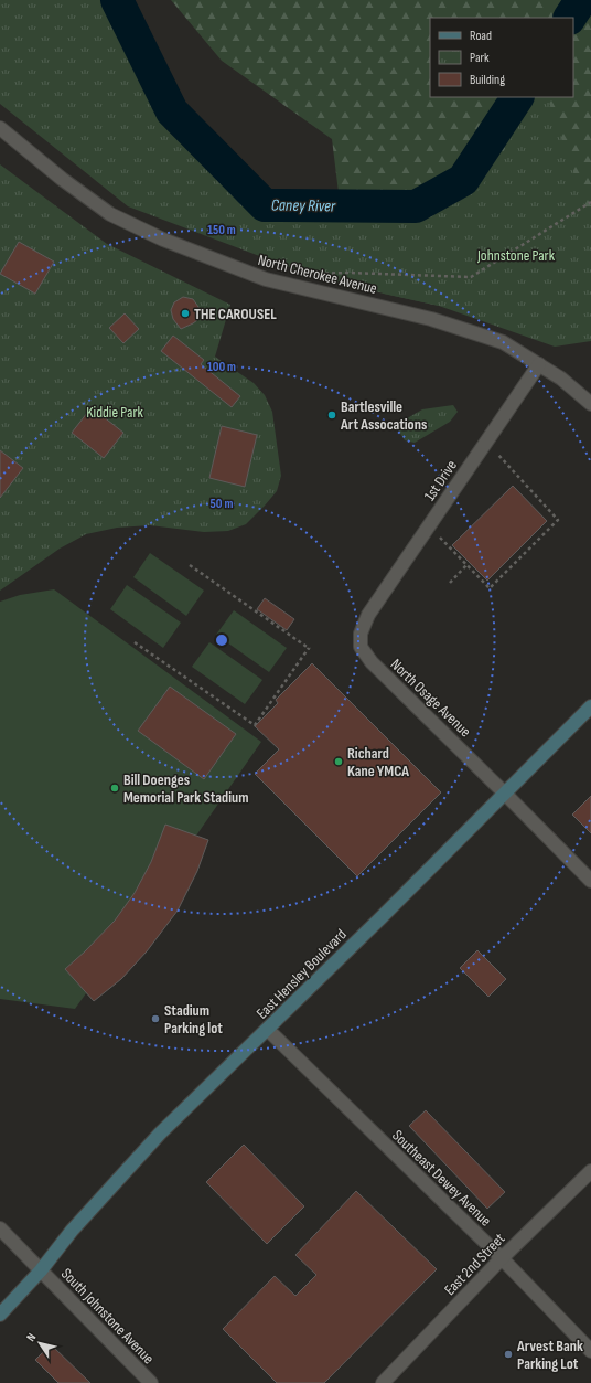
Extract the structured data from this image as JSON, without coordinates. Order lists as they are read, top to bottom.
{
  "streets": {
    "main road": ["East Hensley Boulevard"],
    "street": [
      "North Cherokee Avenue",
      "1st Drive",
      "North Osage Avenue",
      "Southeast Dewey Avenue",
      "East 2nd Street",
      "South Johnstone Avenue"
    ]
  },
  "crossings": [
    ["North Cherokee Avenue", "1st Drive"],
    ["1st Drive", "North Osage Avenue"],
    ["North Osage Avenue", "East Hensley Boulevard"],
    ["East Hensley Boulevard", "Southeast Dewey Avenue"],
    ["East Hensley Boulevard", "South Johnstone Avenue"],
    ["Southeast Dewey Avenue", "East 2nd Street"]
  ],
  "water": ["Caney River"],
  "parks": ["Johnstone Park", "Kiddie Park"],
  "places": [
    "THE CAROUSEL",
    "Bartlesville Art Assocations",
    "Richard Kane YMCA",
    "Bill Doenges Memorial Park Stadium",
    "Stadium Parking lot",
    "Arvest Bank Parking Lot"
  ],
  "legend": ["Road", "Park", "Building"],
  "north": "top left",
  "rings": ["150 m", "100 m", "50 m"]
}
